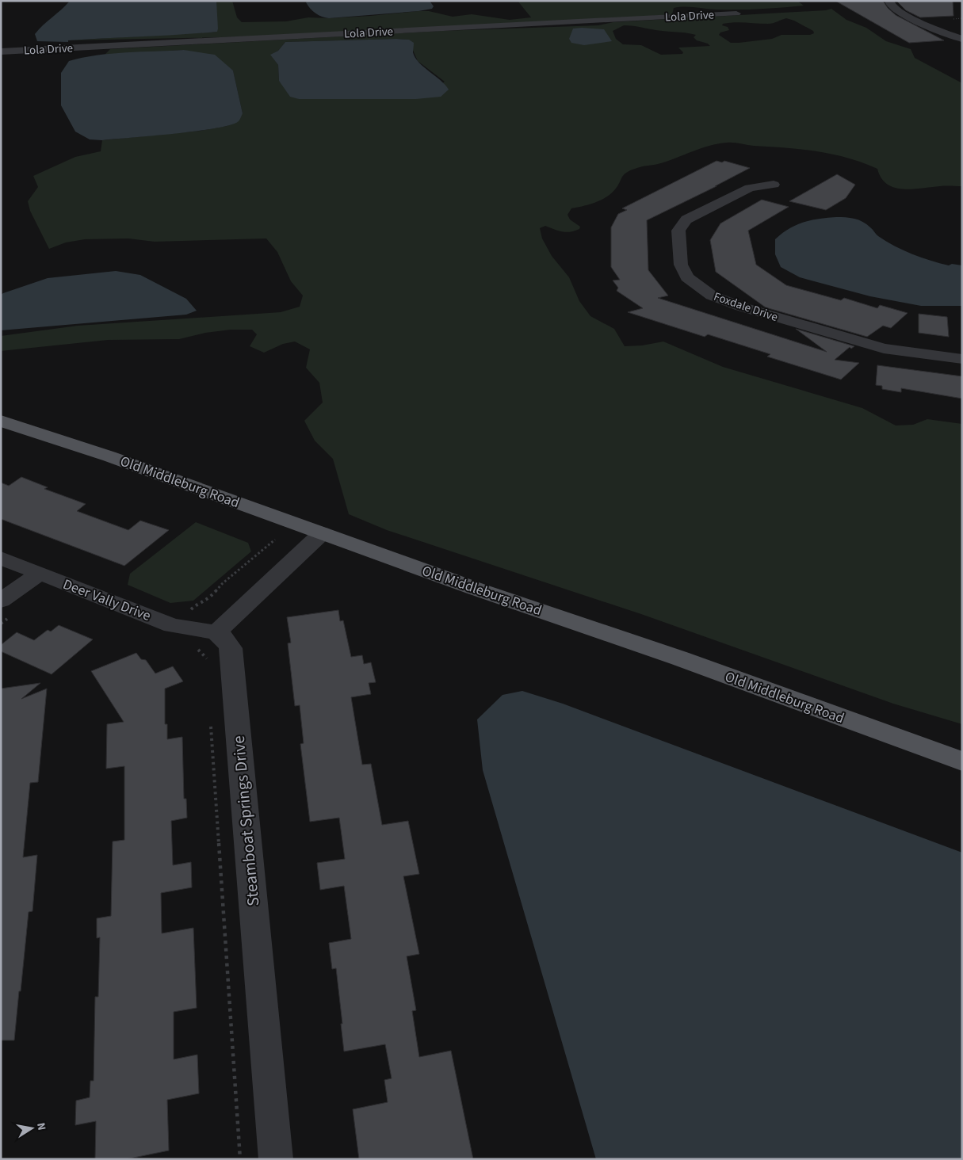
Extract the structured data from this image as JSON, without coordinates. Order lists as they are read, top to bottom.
{
  "streets": {
    "main road": ["Old Middleburg Road"],
    "street": [
      "Lola Drive",
      "Foxdale Drive",
      "Deer Vally Drive",
      "Steamboat Springs Drive"
    ]
  },
  "crossings": [
    ["Deer Vally Drive", "Steamboat Springs Drive"]
  ],
  "north": "right"
}
